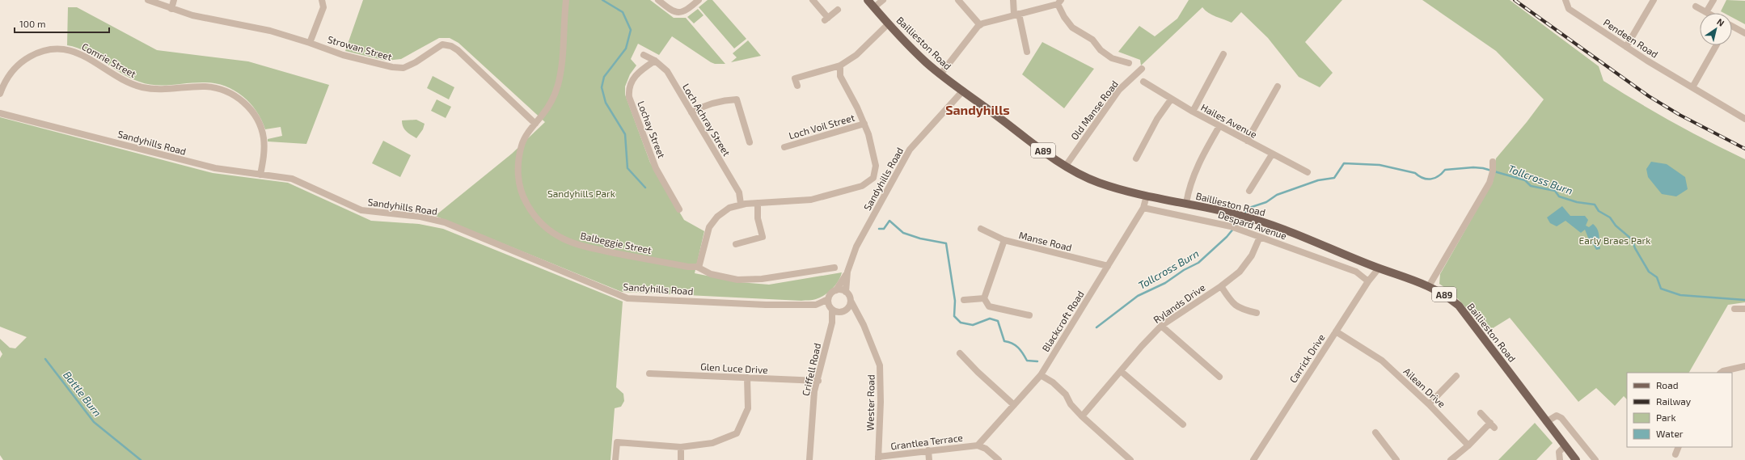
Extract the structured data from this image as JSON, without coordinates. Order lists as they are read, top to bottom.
{
  "streets": {
    "main road": ["Baillieston Road", "A89"],
    "street": [
      "Pendeen Road",
      "Strowan Street",
      "Comrie Street",
      "Old Manse Road",
      "Loch Achray Street",
      "Hailes Avenue",
      "Loch Voil Street",
      "Lochay Street",
      "Sandyhills Road",
      "Despard Avenue",
      "Manse Road",
      "Balbeggie Street",
      "Rylands Drive",
      "Blackcroft Road",
      "Carrick Drive",
      "Glen Luce Drive",
      "Criffell Road",
      "Ailean Drive",
      "Wester Road",
      "Grantlea Terrace"
    ]
  },
  "crossings": [
    ["Baillieston Road", "Old Manse Road"],
    ["Baillieston Road", "Sandyhills Road"],
    ["Baillieston Road", "A89"],
    ["Baillieston Road", "Blackcroft Road"],
    ["Baillieston Road", "Carrick Drive"],
    ["Strowan Street", "Balbeggie Street"],
    ["Comrie Street", "Sandyhills Road"],
    ["Loch Achray Street", "Lochay Street"],
    ["Sandyhills Road", "Criffell Road"],
    ["Sandyhills Road", "Wester Road"],
    ["Despard Avenue", "Rylands Drive"],
    ["Despard Avenue", "Blackcroft Road"],
    ["Despard Avenue", "Carrick Drive"],
    ["Manse Road", "Blackcroft Road"],
    ["Blackcroft Road", "Grantlea Terrace"],
    ["Carrick Drive", "Ailean Drive"],
    ["Glen Luce Drive", "Criffell Road"],
    ["Criffell Road", "Wester Road"],
    ["Wester Road", "Grantlea Terrace"]
  ],
  "districts": ["Sandyhills"],
  "water": ["Tollcross Burn", "Battle Burn"],
  "parks": ["Sandyhills Park", "Early Braes Park"],
  "legend": [
    "Road",
    "Railway",
    "Park",
    "Water"
  ],
  "scale_bar": "100 m",
  "north": "top right"
}
